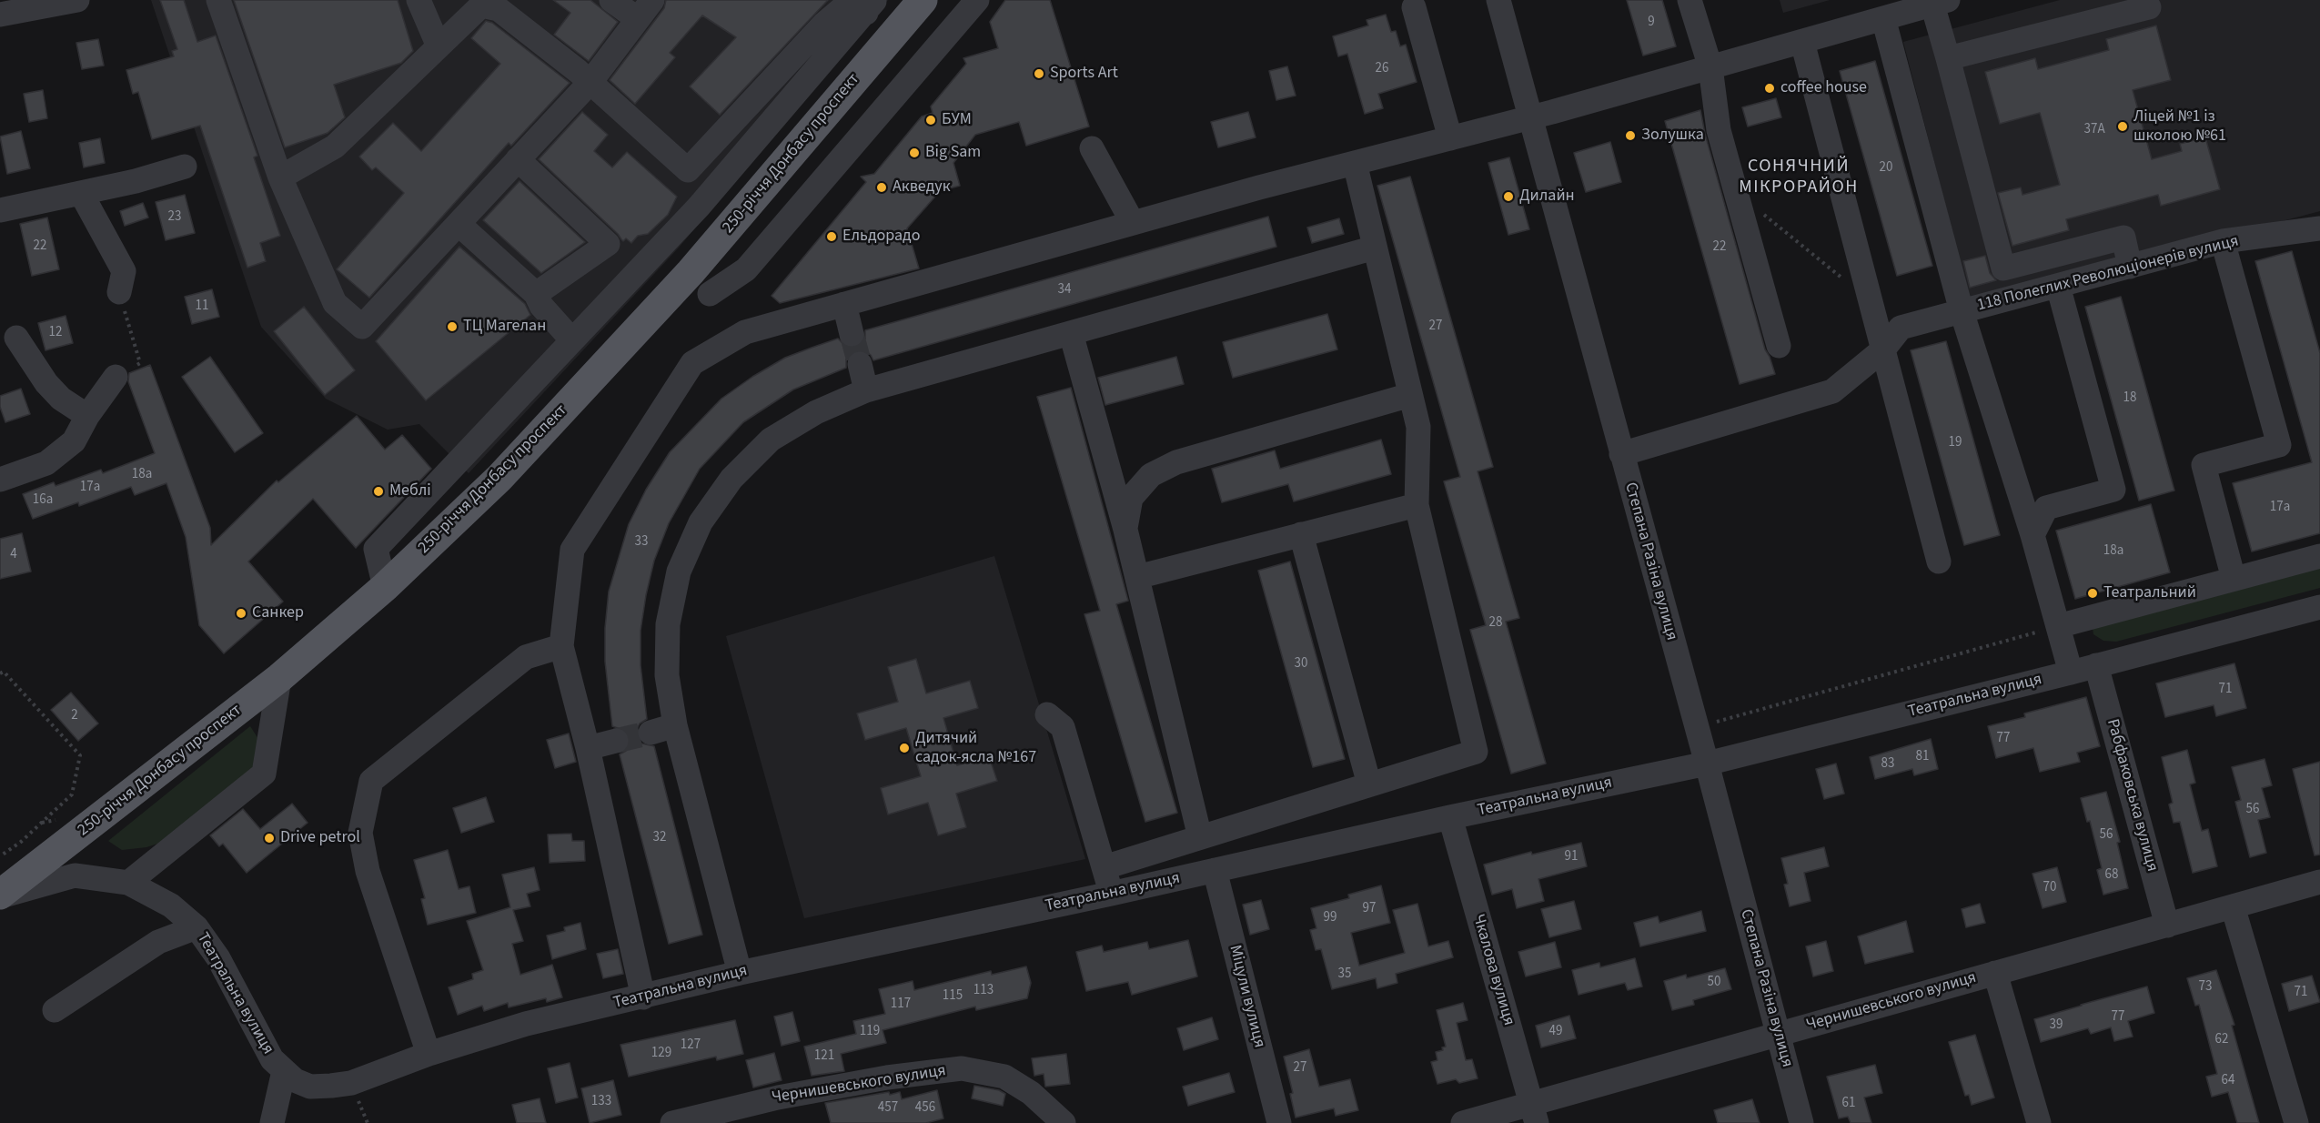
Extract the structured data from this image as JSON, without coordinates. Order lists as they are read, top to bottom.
{
  "streets": {
    "main road": ["250-річчя Донбасу проспект"],
    "street": [
      "118 Полеглих Революціонерів вулиця",
      "Степана Разіна вулиця",
      "Театральна вулиця",
      "Рабфаковська вулиця",
      "Чкалова вулиця",
      "Міцули вулиця",
      "Чернишевського вулиця"
    ]
  },
  "crossings": [
    ["250-річчя Донбасу проспект", "Театральна вулиця"],
    ["118 Полеглих Революціонерів вулиця", "Степана Разіна вулиця"],
    ["Степана Разіна вулиця", "Театральна вулиця"],
    ["Степана Разіна вулиця", "Чернишевського вулиця"],
    ["Театральна вулиця", "Рабфаковська вулиця"],
    ["Театральна вулиця", "Чкалова вулиця"],
    ["Театральна вулиця", "Міцули вулиця"],
    ["Рабфаковська вулиця", "Чернишевського вулиця"],
    ["Чкалова вулиця", "Чернишевського вулиця"]
  ],
  "districts": ["СОНЯЧНИЙ МІКРОРАЙОН"],
  "places": [
    "Sports Art",
    "coffee house",
    "БУМ",
    "Ліцей №1 із школою №61",
    "Золушка",
    "Big Sam",
    "Акведук",
    "Дилайн",
    "Ельдорадо",
    "ТЦ Магелан",
    "Меблі",
    "Театральний",
    "Санкер",
    "Дитячий садок-ясла №167",
    "Drive petrol"
  ],
  "house_numbers": [
    "9",
    "26",
    "37А",
    "20",
    "23",
    "22",
    "22",
    "34",
    "11",
    "27",
    "12",
    "18",
    "19",
    "18а",
    "17а",
    "16а",
    "17а",
    "33",
    "18а",
    "4",
    "28",
    "30",
    "71",
    "2",
    "77",
    "81",
    "83",
    "56",
    "56",
    "32",
    "91",
    "68",
    "70",
    "97",
    "99",
    "35",
    "50",
    "73",
    "113",
    "71",
    "115",
    "117",
    "77",
    "39",
    "119",
    "49",
    "62",
    "127",
    "129",
    "121",
    "27",
    "64",
    "133",
    "61",
    "457",
    "456"
  ]
}
